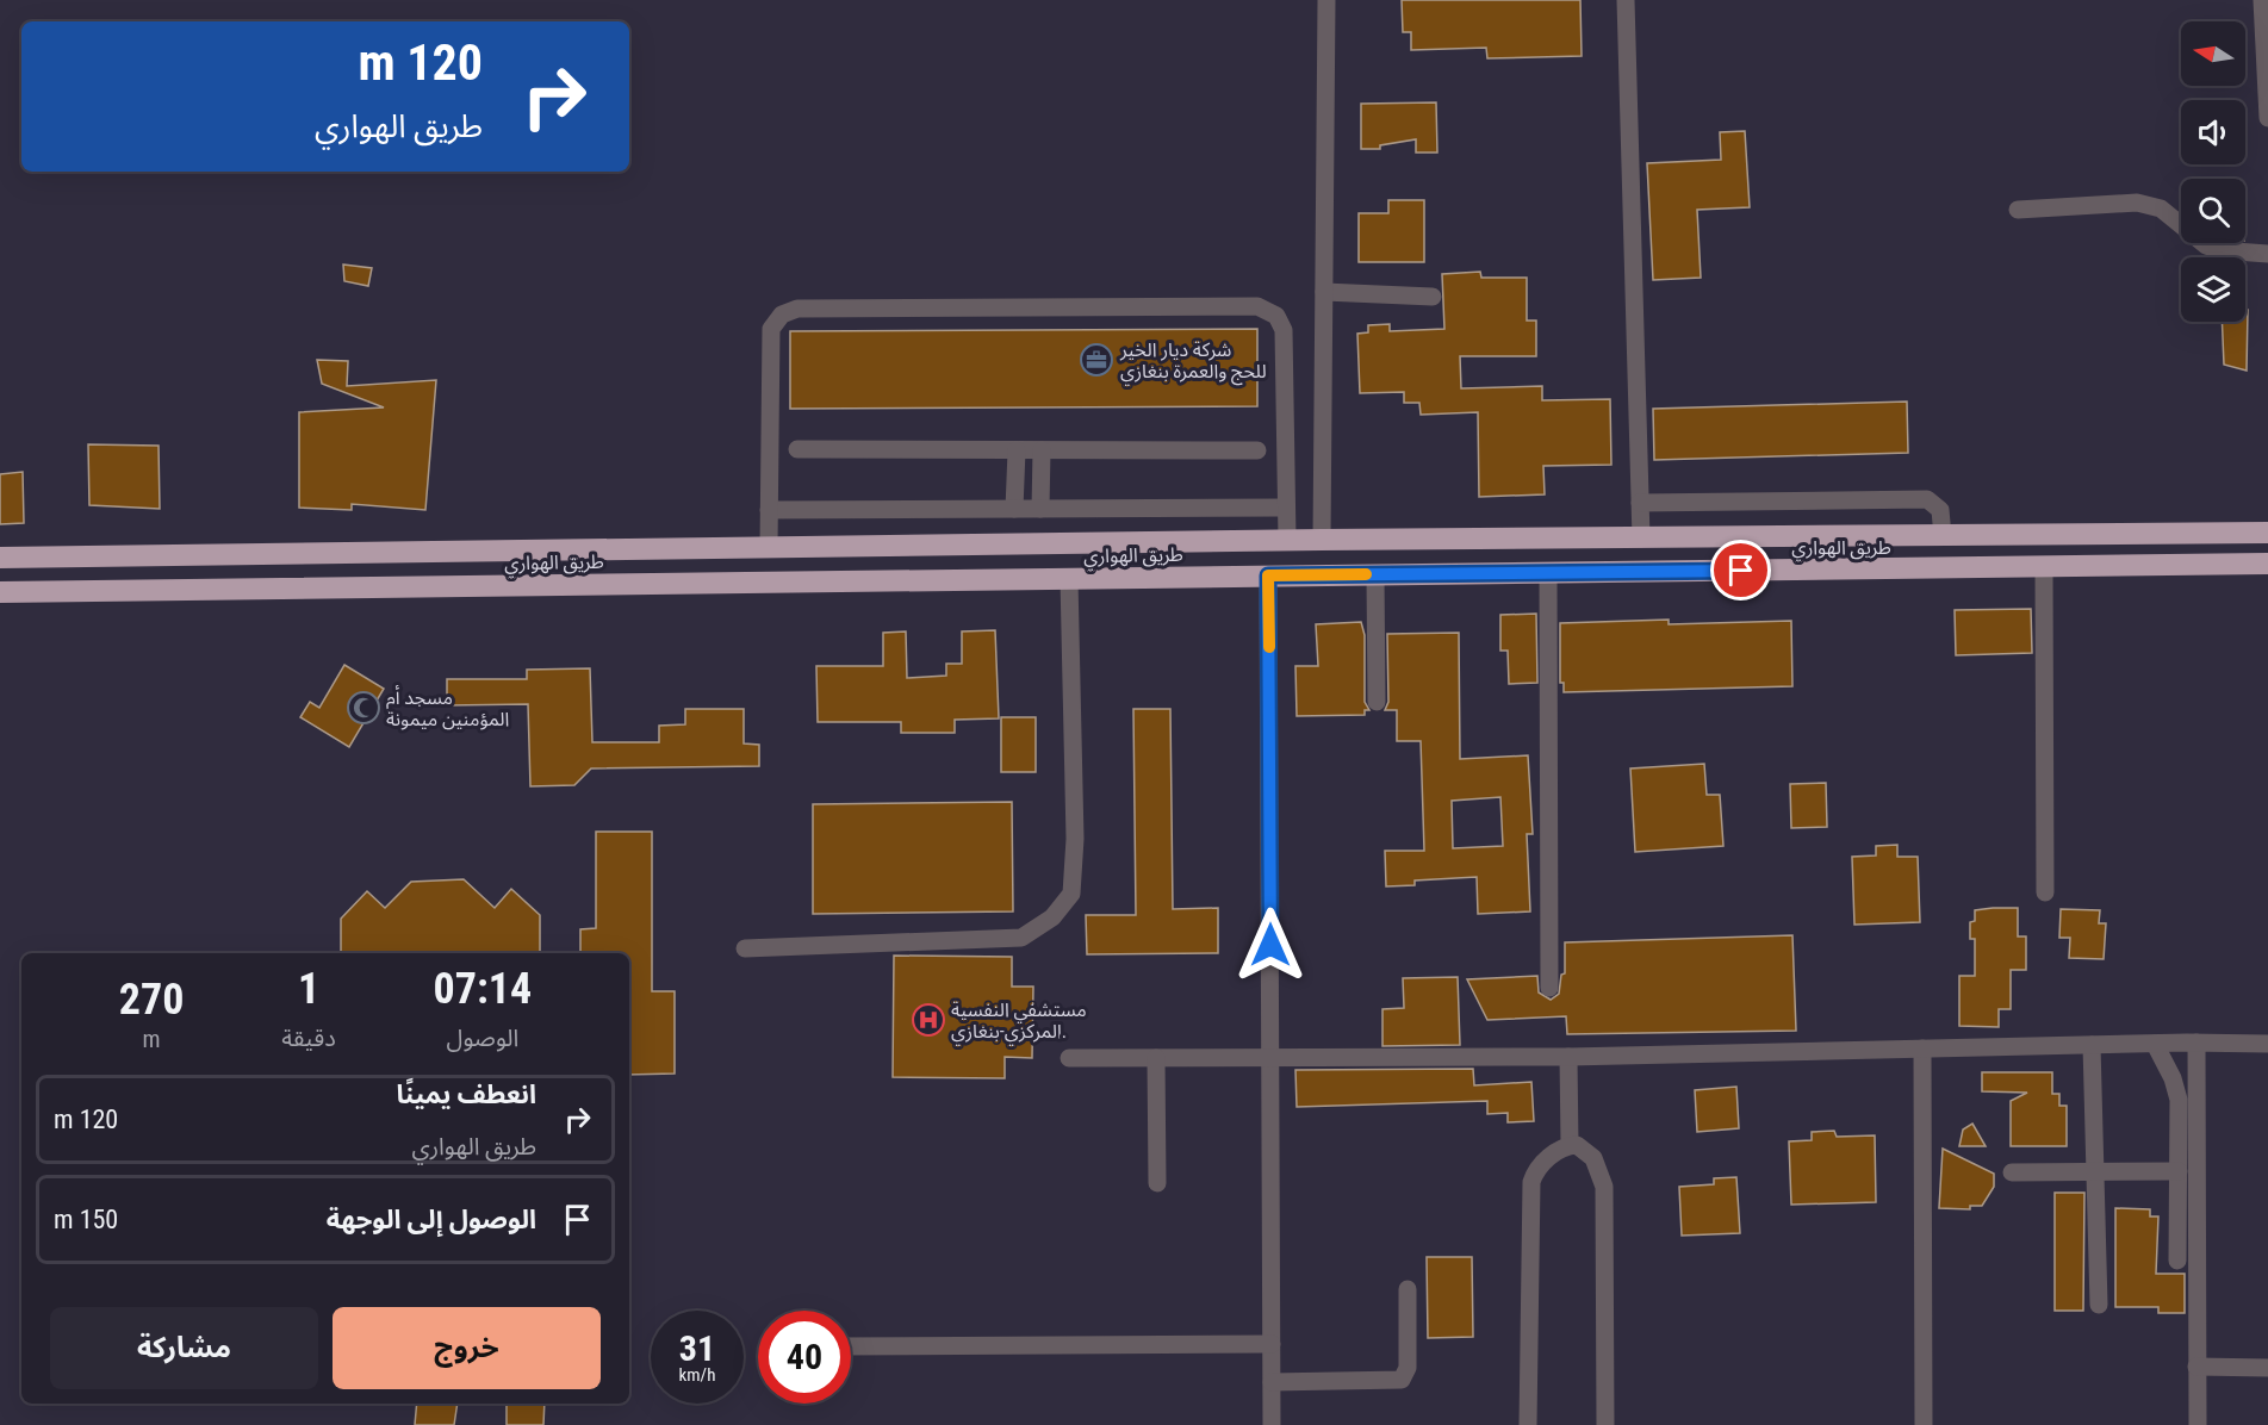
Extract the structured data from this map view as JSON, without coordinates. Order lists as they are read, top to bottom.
{
  "streets": {
    "highway": ["طريق الهواري"]
  },
  "places": {
    "office": ["شركة ديار الخير للحج والعمرة بنغازي"],
    "mosque": ["مسجد أم المؤمنين ميمونة"],
    "hospital": ["مستشفي النفسية المركزي-بنغازي."]
  },
  "north": "left",
  "page": {
    "turn": ["120 m", "طريق الهواري"],
    "eta": [
      "07:14",
      "الوصول",
      "1",
      "دقيقة",
      "270",
      "m"
    ],
    "list": [
      {
        "name": "انعطف يمينًا",
        "note": "طريق الهواري",
        "value": "120 m"
      },
      {
        "name": "الوصول إلى الوجهة",
        "value": "150 m"
      }
    ],
    "buttons": ["خروج", "مشاركة"],
    "speed": "31 km/h",
    "limit": "40"
  }
}
